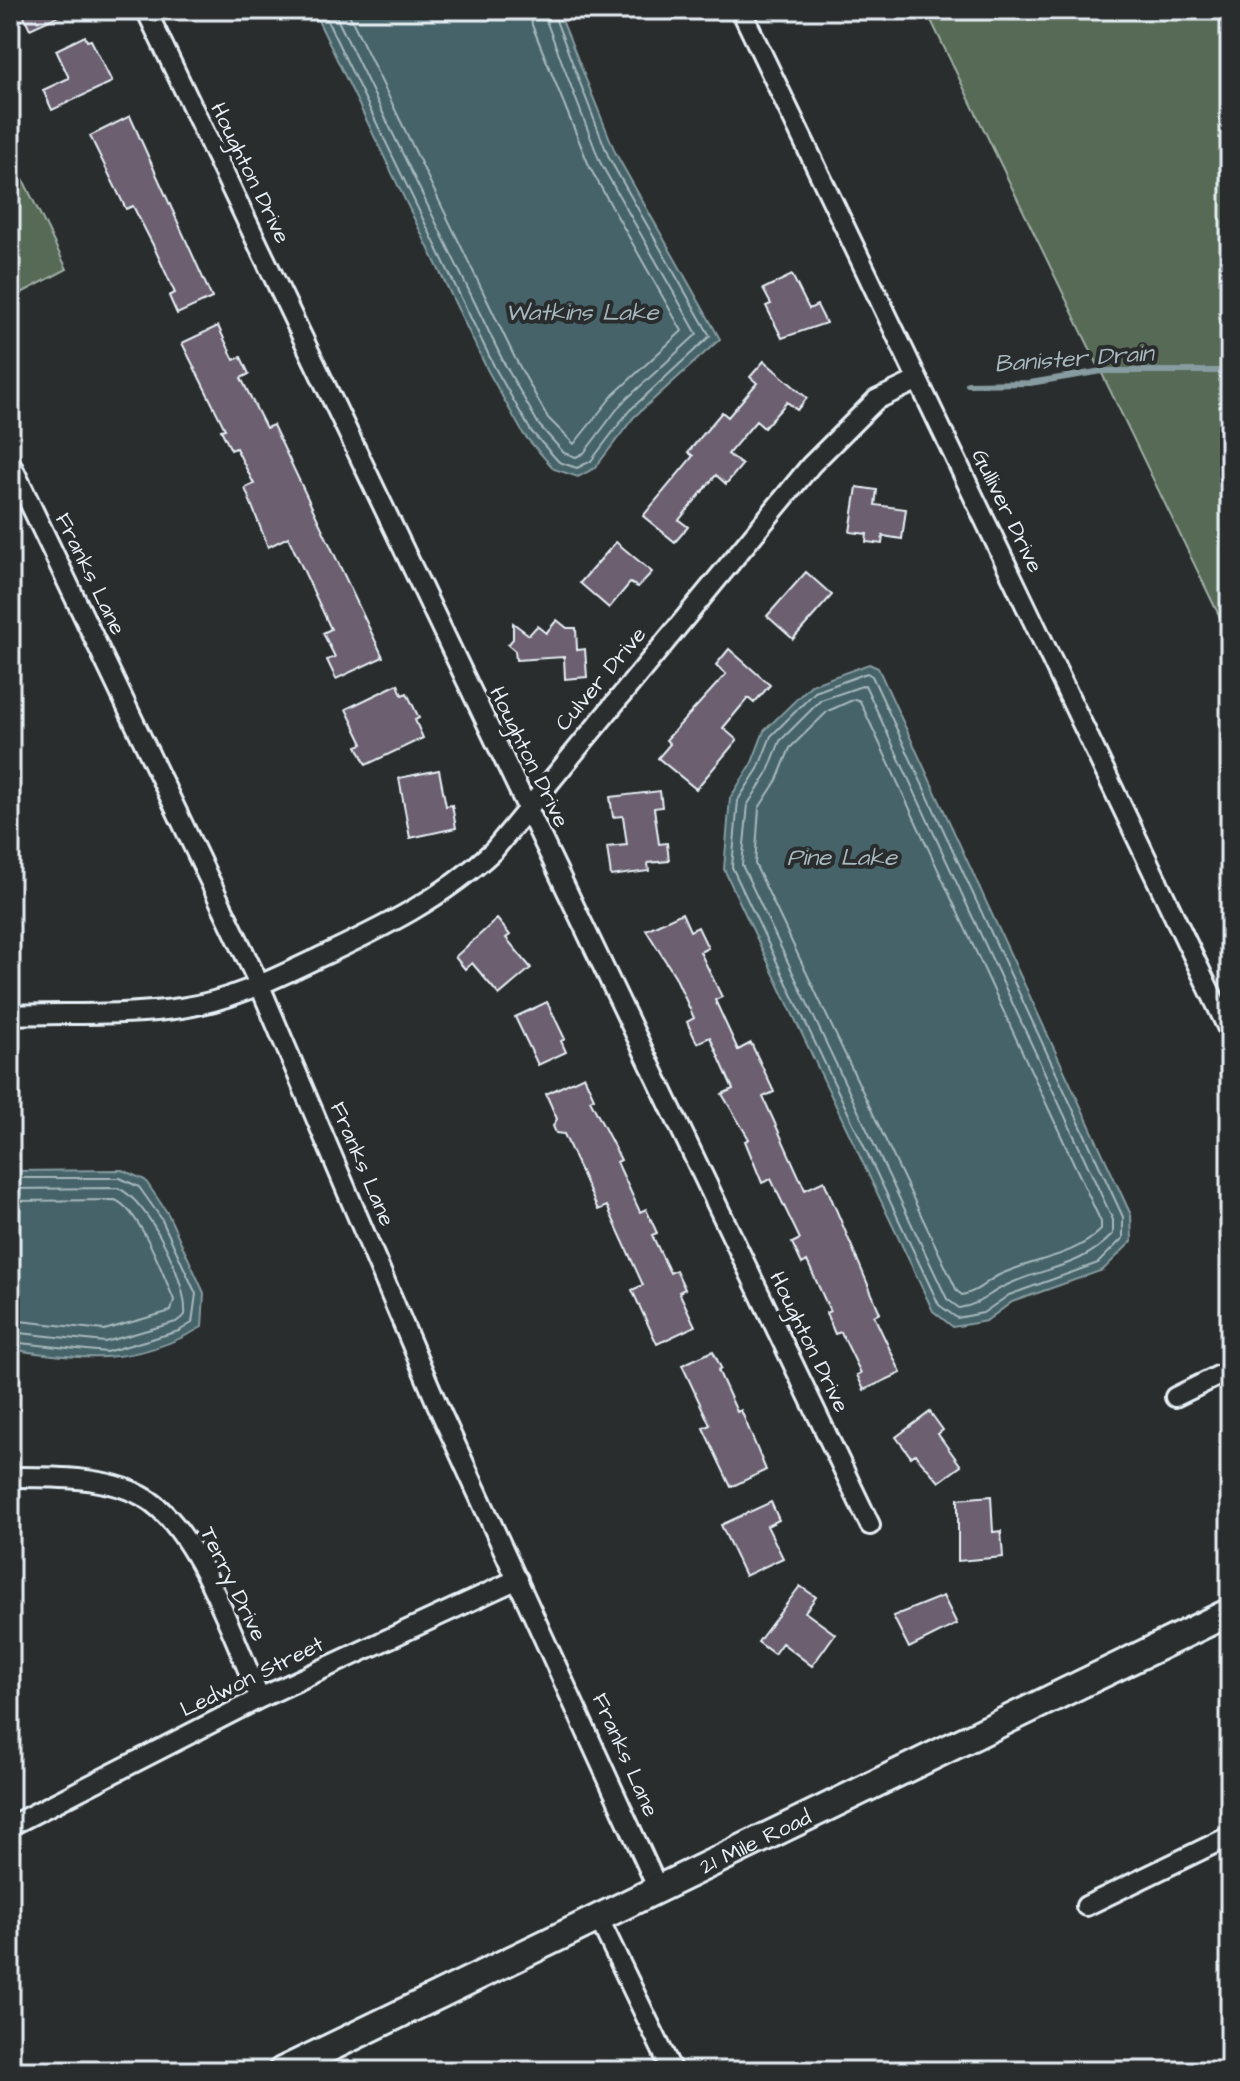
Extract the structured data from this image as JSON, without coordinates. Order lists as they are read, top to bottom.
{
  "streets": {
    "street": [
      "Houghton Drive",
      "Gulliver Drive",
      "Franks Lane",
      "Culver Drive",
      "Terry Drive",
      "Ledwon Street",
      "21 Mile Road"
    ]
  },
  "crossings": [
    ["Houghton Drive", "Culver Drive"],
    ["Gulliver Drive", "Culver Drive"],
    ["Franks Lane", "Culver Drive"],
    ["Franks Lane", "Ledwon Street"],
    ["Franks Lane", "21 Mile Road"],
    ["Terry Drive", "Ledwon Street"]
  ],
  "water": ["Watkins Lake", "Banister Drain", "Pine Lake"]
}
